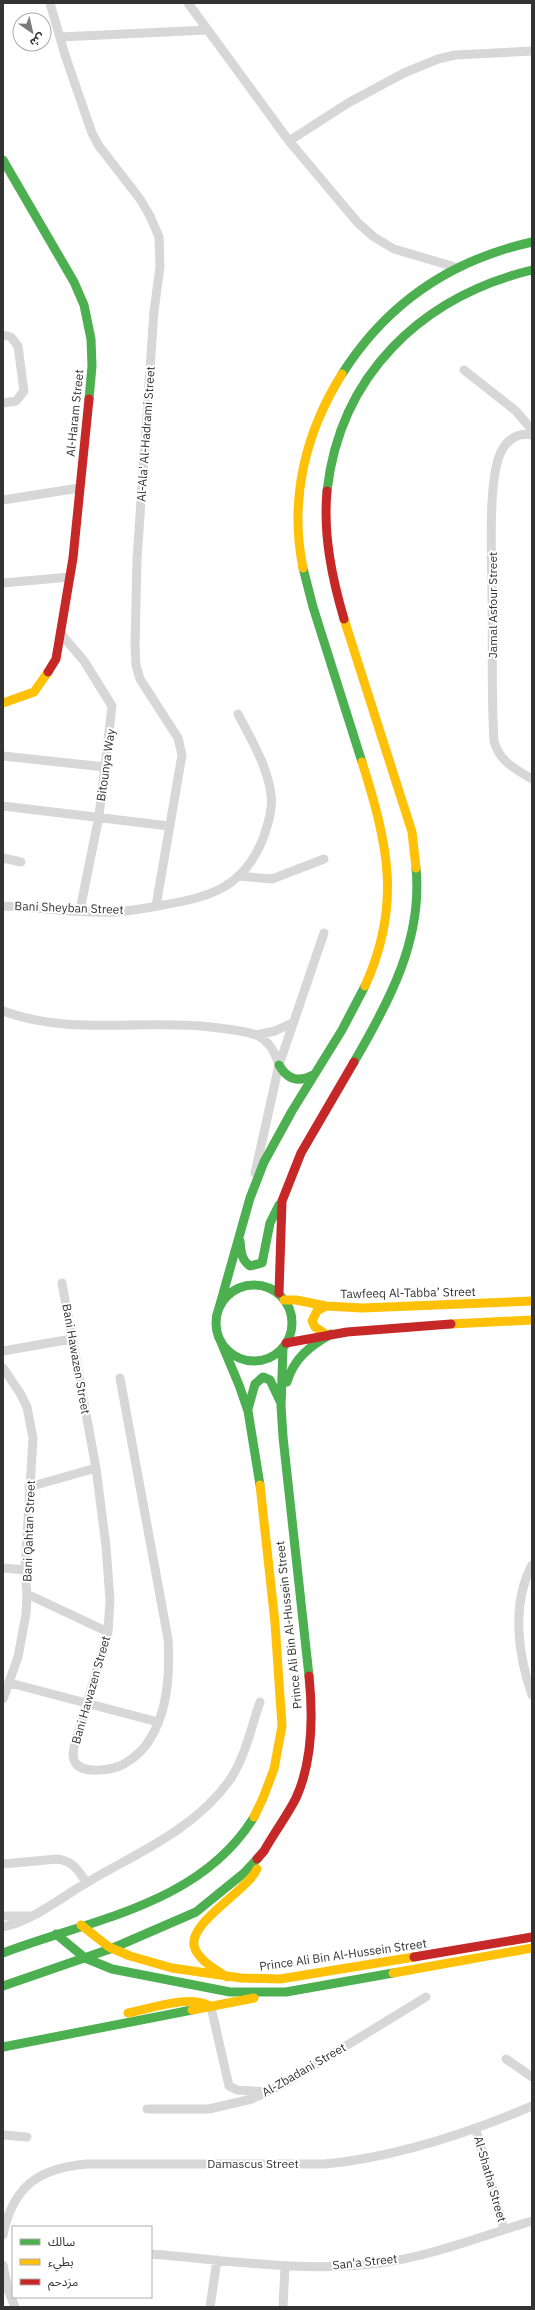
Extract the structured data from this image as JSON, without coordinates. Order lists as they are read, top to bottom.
{
  "streets": {
    "main road": ["Al-Haram Street", "Tawfeeq Al-Tabba’ Street", "Prince Ali Bin Al-Hussein Street"],
    "street": [
      "Al-Ala' Al-Hadrami Street",
      "Jamal Asfour Street",
      "Bitounya Way",
      "Bani Sheyban Street",
      "Bani Hawazen Street",
      "Bani Qahtan Street",
      "Al-Zbadani Street",
      "Damascus Street",
      "Al-Shatha Street",
      "San'a Street"
    ]
  },
  "crossings": [
    ["Al-Haram Street", "Bitounya Way"],
    ["Al-Ala' Al-Hadrami Street", "Bani Sheyban Street"],
    ["Bitounya Way", "Bani Sheyban Street"],
    ["Tawfeeq Al-Tabba’ Street", "Prince Ali Bin Al-Hussein Street"],
    ["Damascus Street", "Al-Shatha Street"],
    ["Al-Shatha Street", "San'a Street"]
  ],
  "legend": ["سالك", "بطيء", "مزدحم"],
  "north": "bottom right"
}
